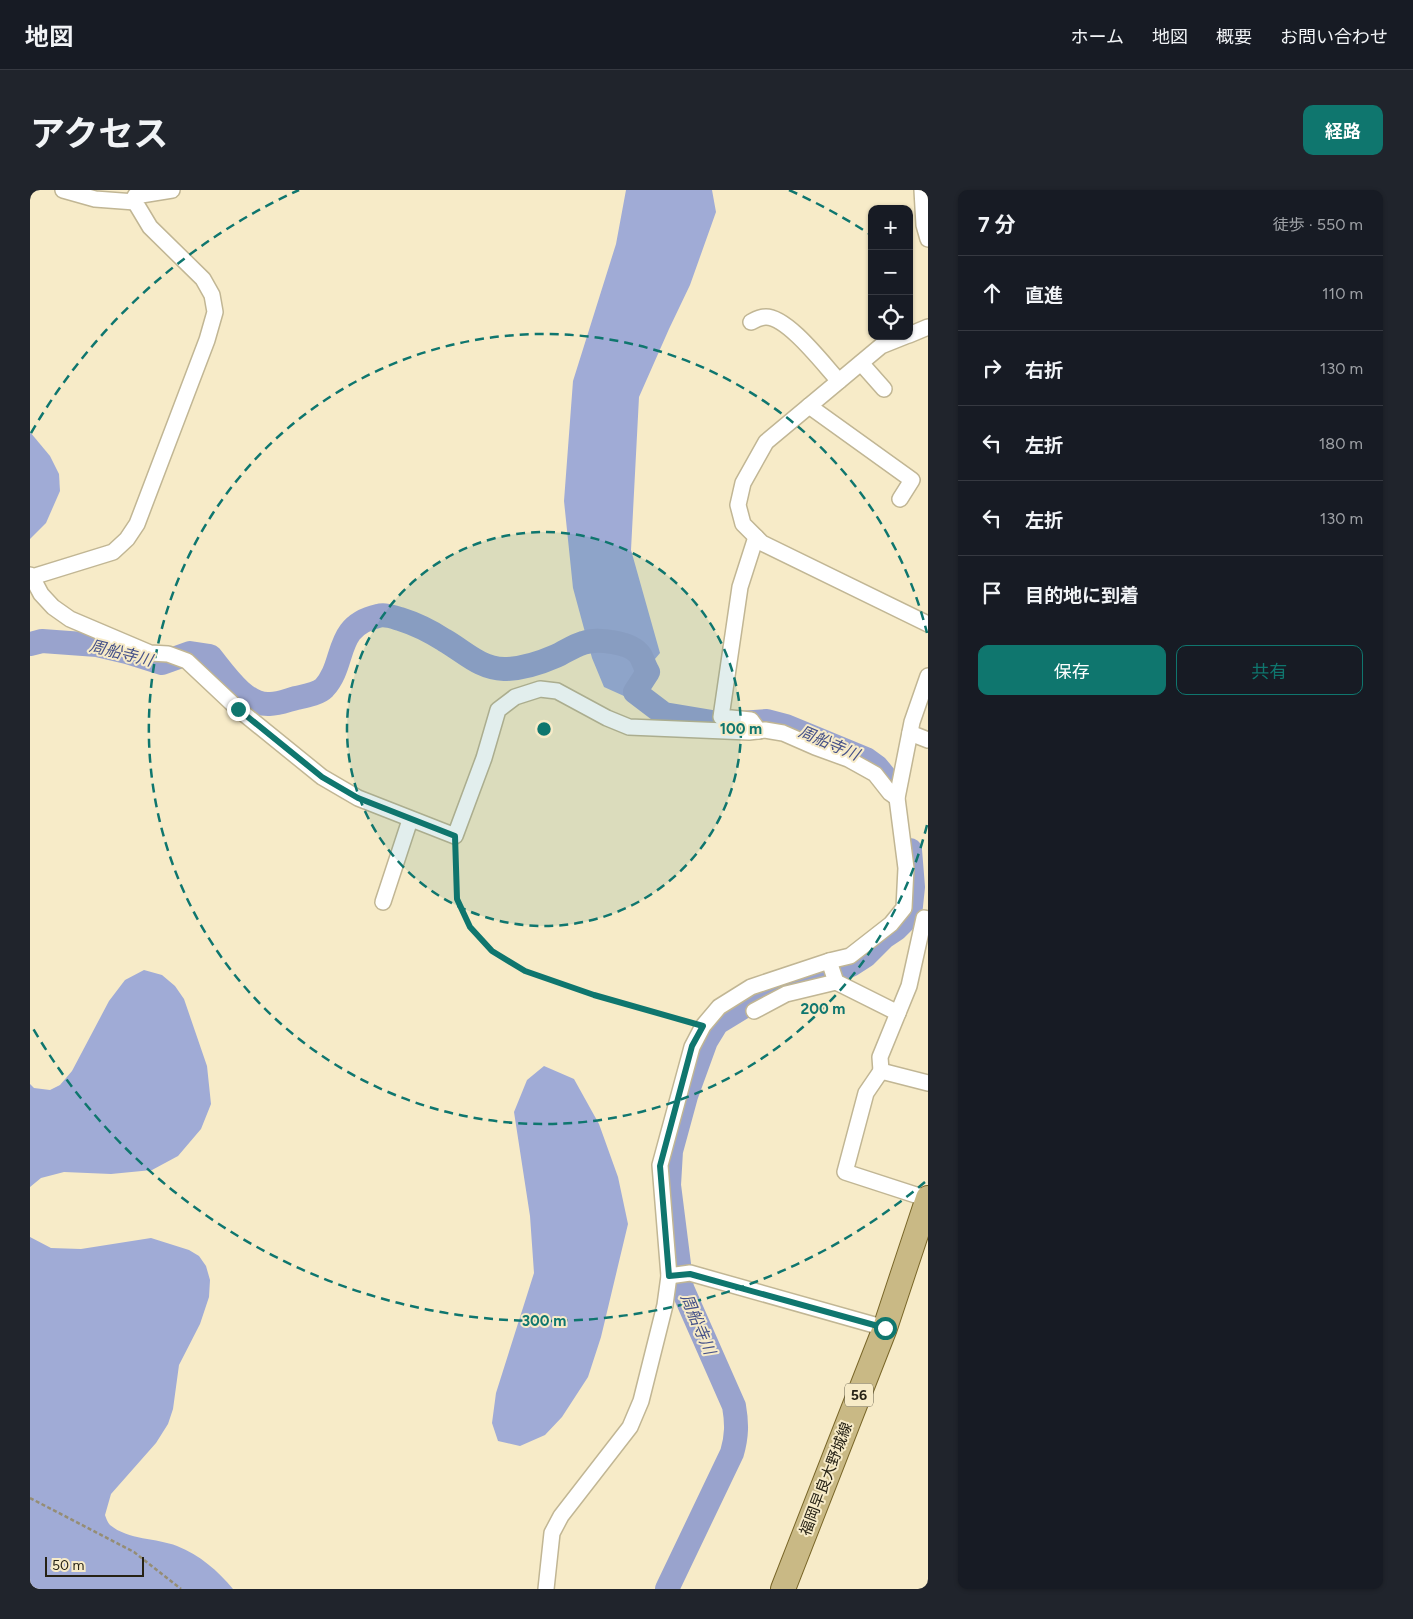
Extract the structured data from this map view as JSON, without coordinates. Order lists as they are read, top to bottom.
{
  "streets": {
    "main road": ["56", "福岡早良大野城線"]
  },
  "water": ["周船寺川"],
  "scale_bar": "50 m",
  "page": {
    "header": "地図",
    "nav": [
      "ホーム",
      "地図",
      "概要",
      "お問い合わせ"
    ],
    "title": "アクセス",
    "buttons": [
      "経路",
      ["保存", "共有"]
    ],
    "heading": ["7 分", "徒歩 · 550 m"],
    "map_buttons": ["+", "−"],
    "list": [
      ["直進", "110 m"],
      ["右折", "130 m"],
      ["左折", "180 m"],
      ["左折", "130 m"],
      "目的地に到着"
    ],
    "scale": "50 m"
  },
  "rings": ["100 m", "200 m", "300 m"]
}
